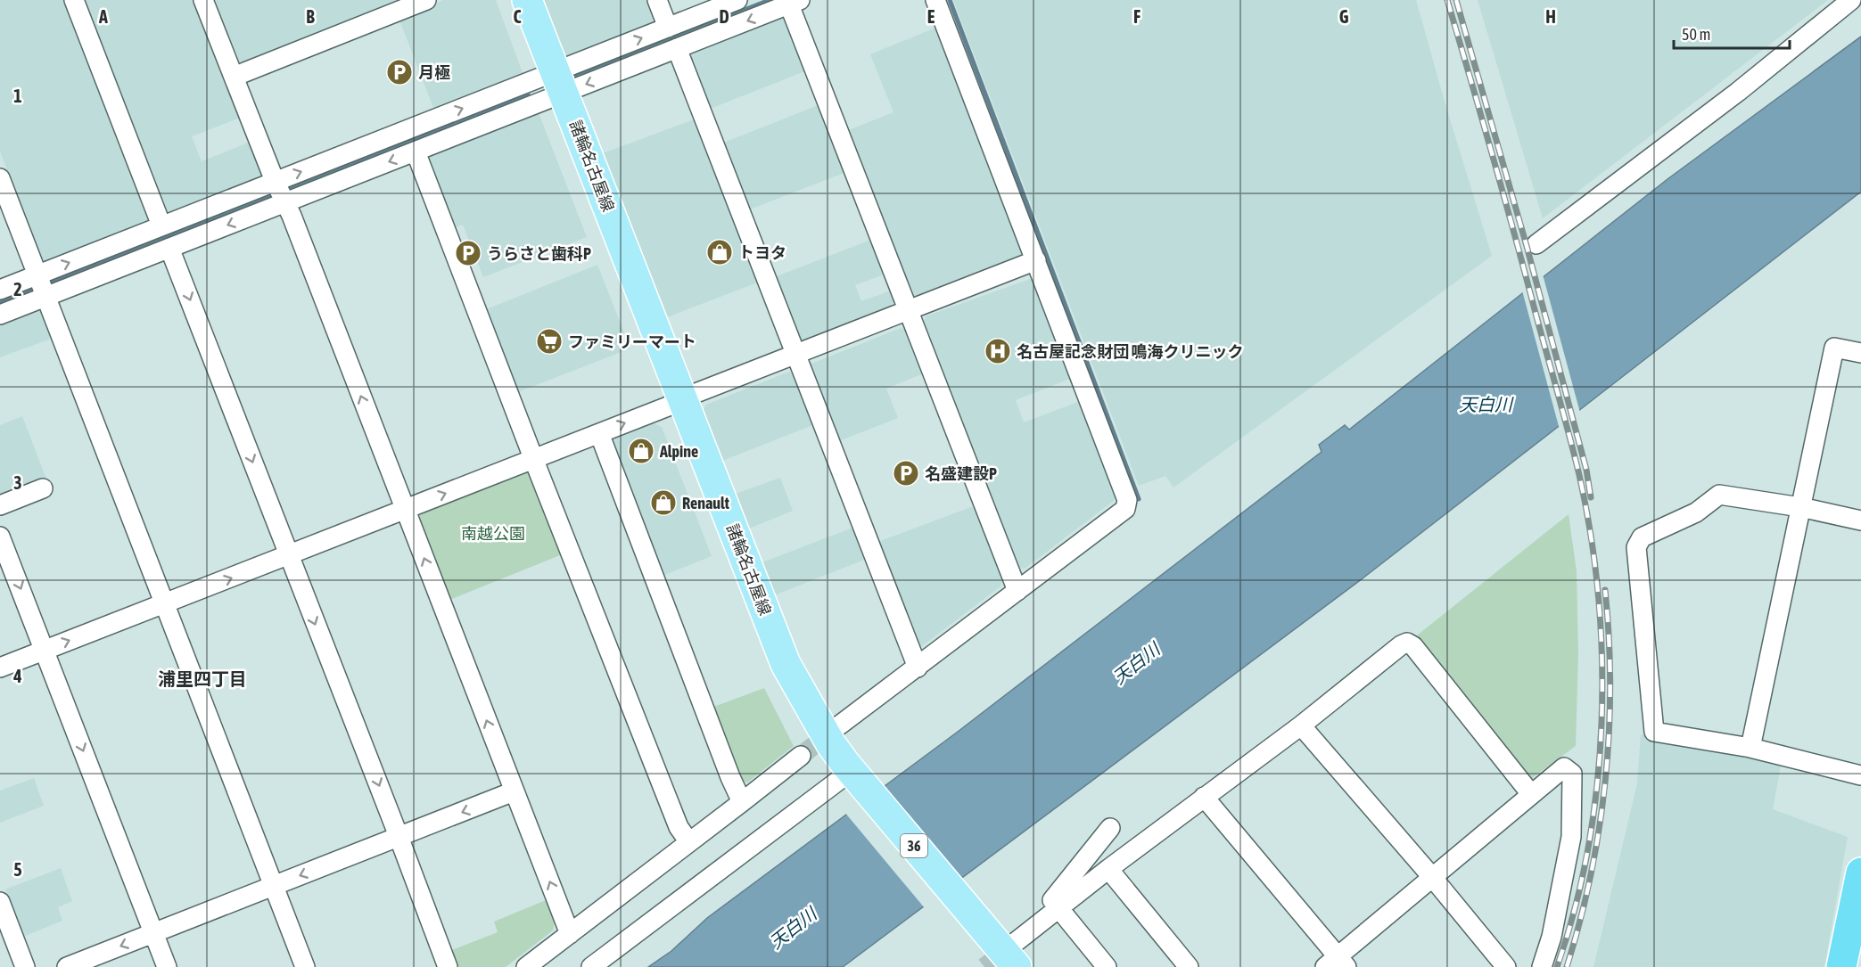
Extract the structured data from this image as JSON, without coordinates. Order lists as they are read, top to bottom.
{
  "streets": {
    "main road": ["諸輪名古屋線", "36"]
  },
  "districts": ["浦里四丁目"],
  "water": ["天白川"],
  "parks": ["南越公園"],
  "places": {
    "parking": ["月極", "うらさと歯科P", "名盛建設P"],
    "shop": ["トヨタ", "Alpine", "Renault"],
    "supermarket": ["ファミリーマート"],
    "hospital": ["名古屋記念財団 鳴海クリニック"]
  },
  "scale_bar": "50 m",
  "grid": {
    "columns": [
      "A",
      "B",
      "C",
      "D",
      "E",
      "F",
      "G",
      "H"
    ],
    "rows": [
      "1",
      "2",
      "3",
      "4",
      "5"
    ]
  }
}
